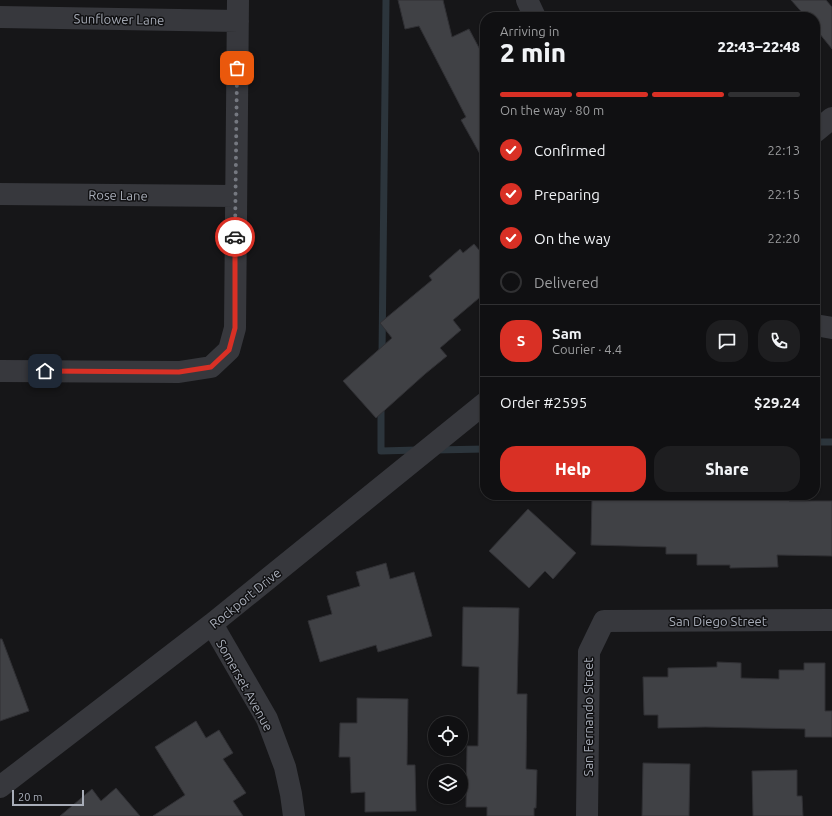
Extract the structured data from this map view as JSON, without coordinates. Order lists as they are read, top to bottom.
{
  "streets": {
    "street": [
      "Sunflower Lane",
      "Rose Lane",
      "Rockport Drive",
      "San Diego Street",
      "Somerset Avenue",
      "San Fernando Street"
    ]
  },
  "crossings": [
    ["Rockport Drive", "Somerset Avenue"],
    ["San Diego Street", "San Fernando Street"]
  ],
  "scale_bar": "20 m",
  "page": {
    "heading": ["2 min", "Arriving in", "22:43–22:48"],
    "panel": [
      "Sam",
      "Courier · 4.4",
      "Order #2595",
      "$29.24"
    ],
    "bar": "On the way · 80 m",
    "list": [
      ["Confirmed", "22:13"],
      ["Preparing", "22:15"],
      ["On the way", "22:20"],
      "Delivered"
    ],
    "round": "S",
    "buttons": ["Help", "Share"],
    "scale": "20 m"
  }
}
